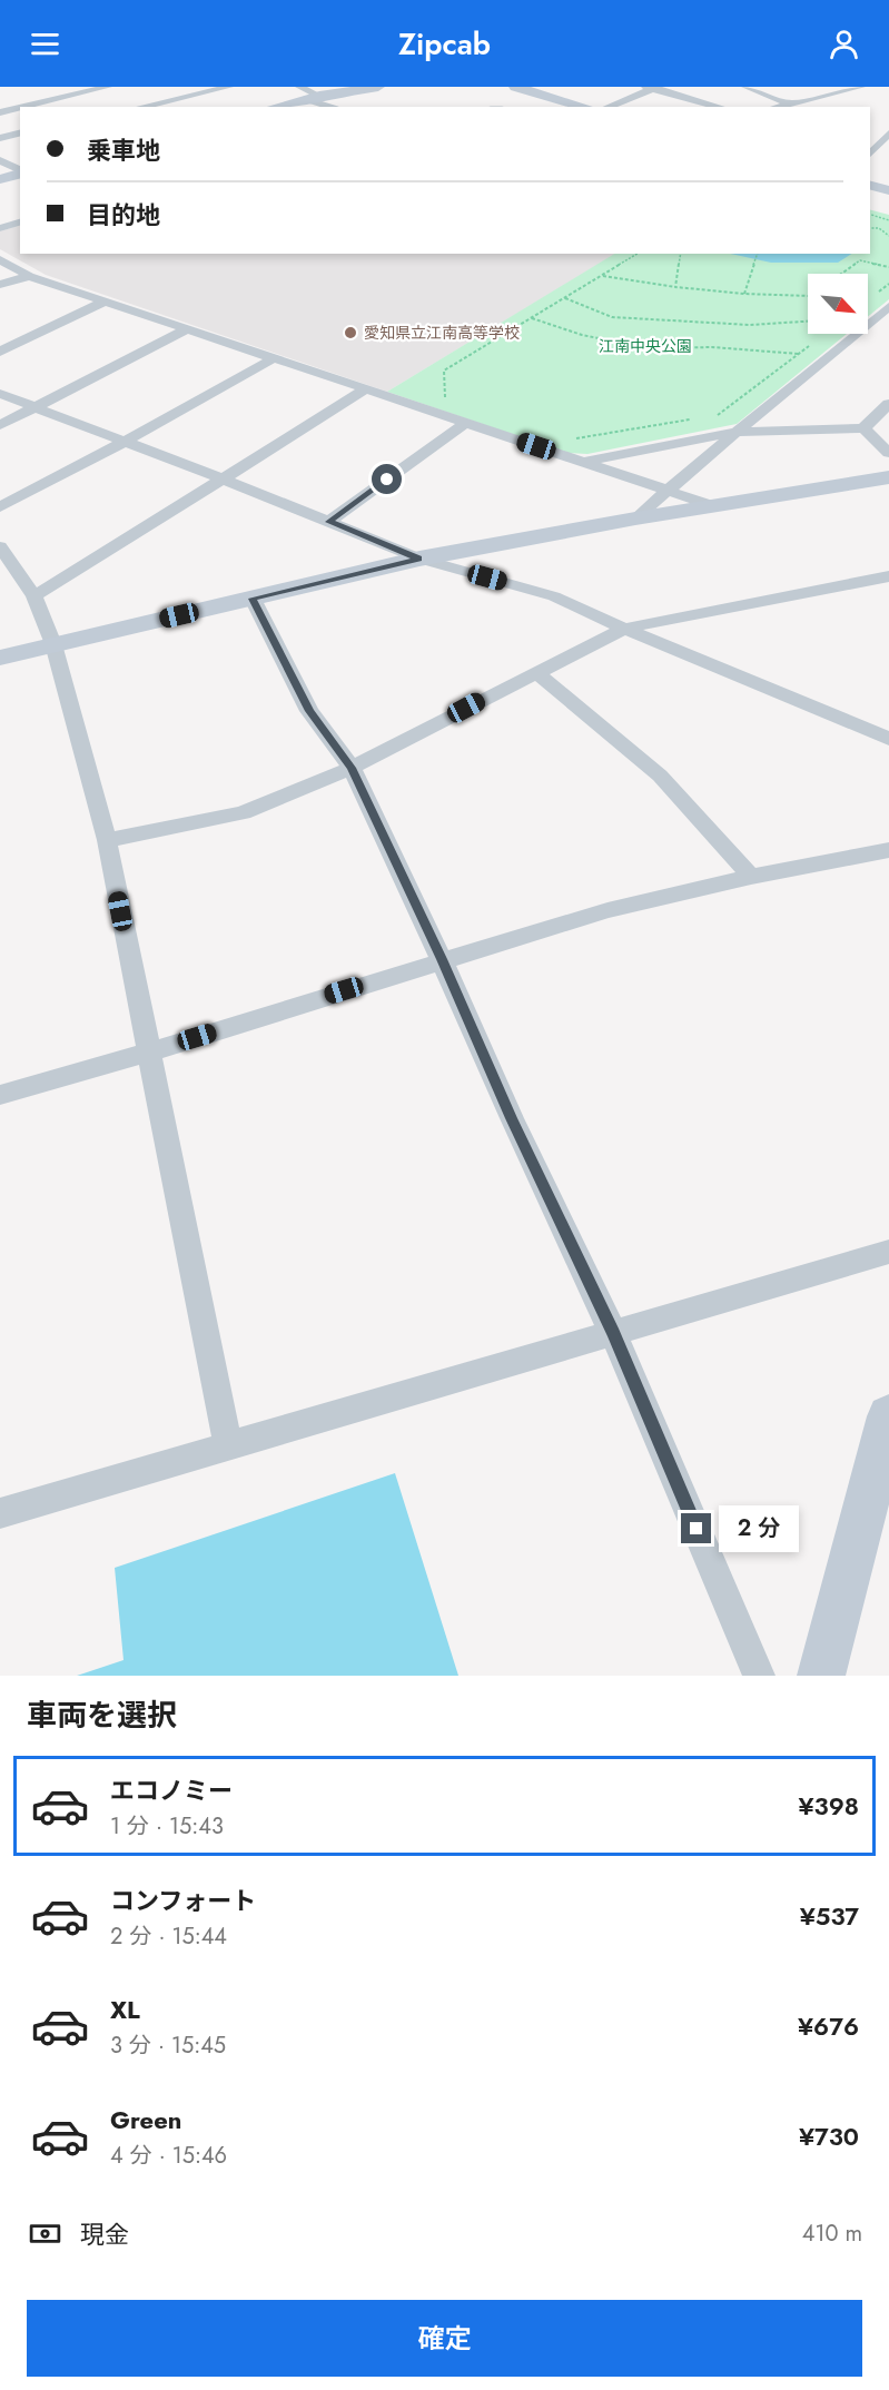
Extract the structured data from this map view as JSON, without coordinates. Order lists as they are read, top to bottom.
{
  "parks": ["江南中央公園"],
  "places": ["愛知県立江南高等学校"],
  "north": "bottom right",
  "page": {
    "header": "Zipcab",
    "banner": ["乗車地", "目的地"],
    "bubble": "2 分",
    "heading": "車両を選択",
    "list": [
      {
        "name": "エコノミー",
        "note": "1 分 · 15:43",
        "value": "¥398"
      },
      {
        "name": "コンフォート",
        "note": "2 分 · 15:44",
        "value": "¥537"
      },
      {
        "name": "XL",
        "note": "3 分 · 15:45",
        "value": "¥676"
      },
      {
        "name": "Green",
        "note": "4 分 · 15:46",
        "value": "¥730"
      }
    ],
    "pay": ["現金", "410 m"],
    "buttons": "確定"
  }
}
